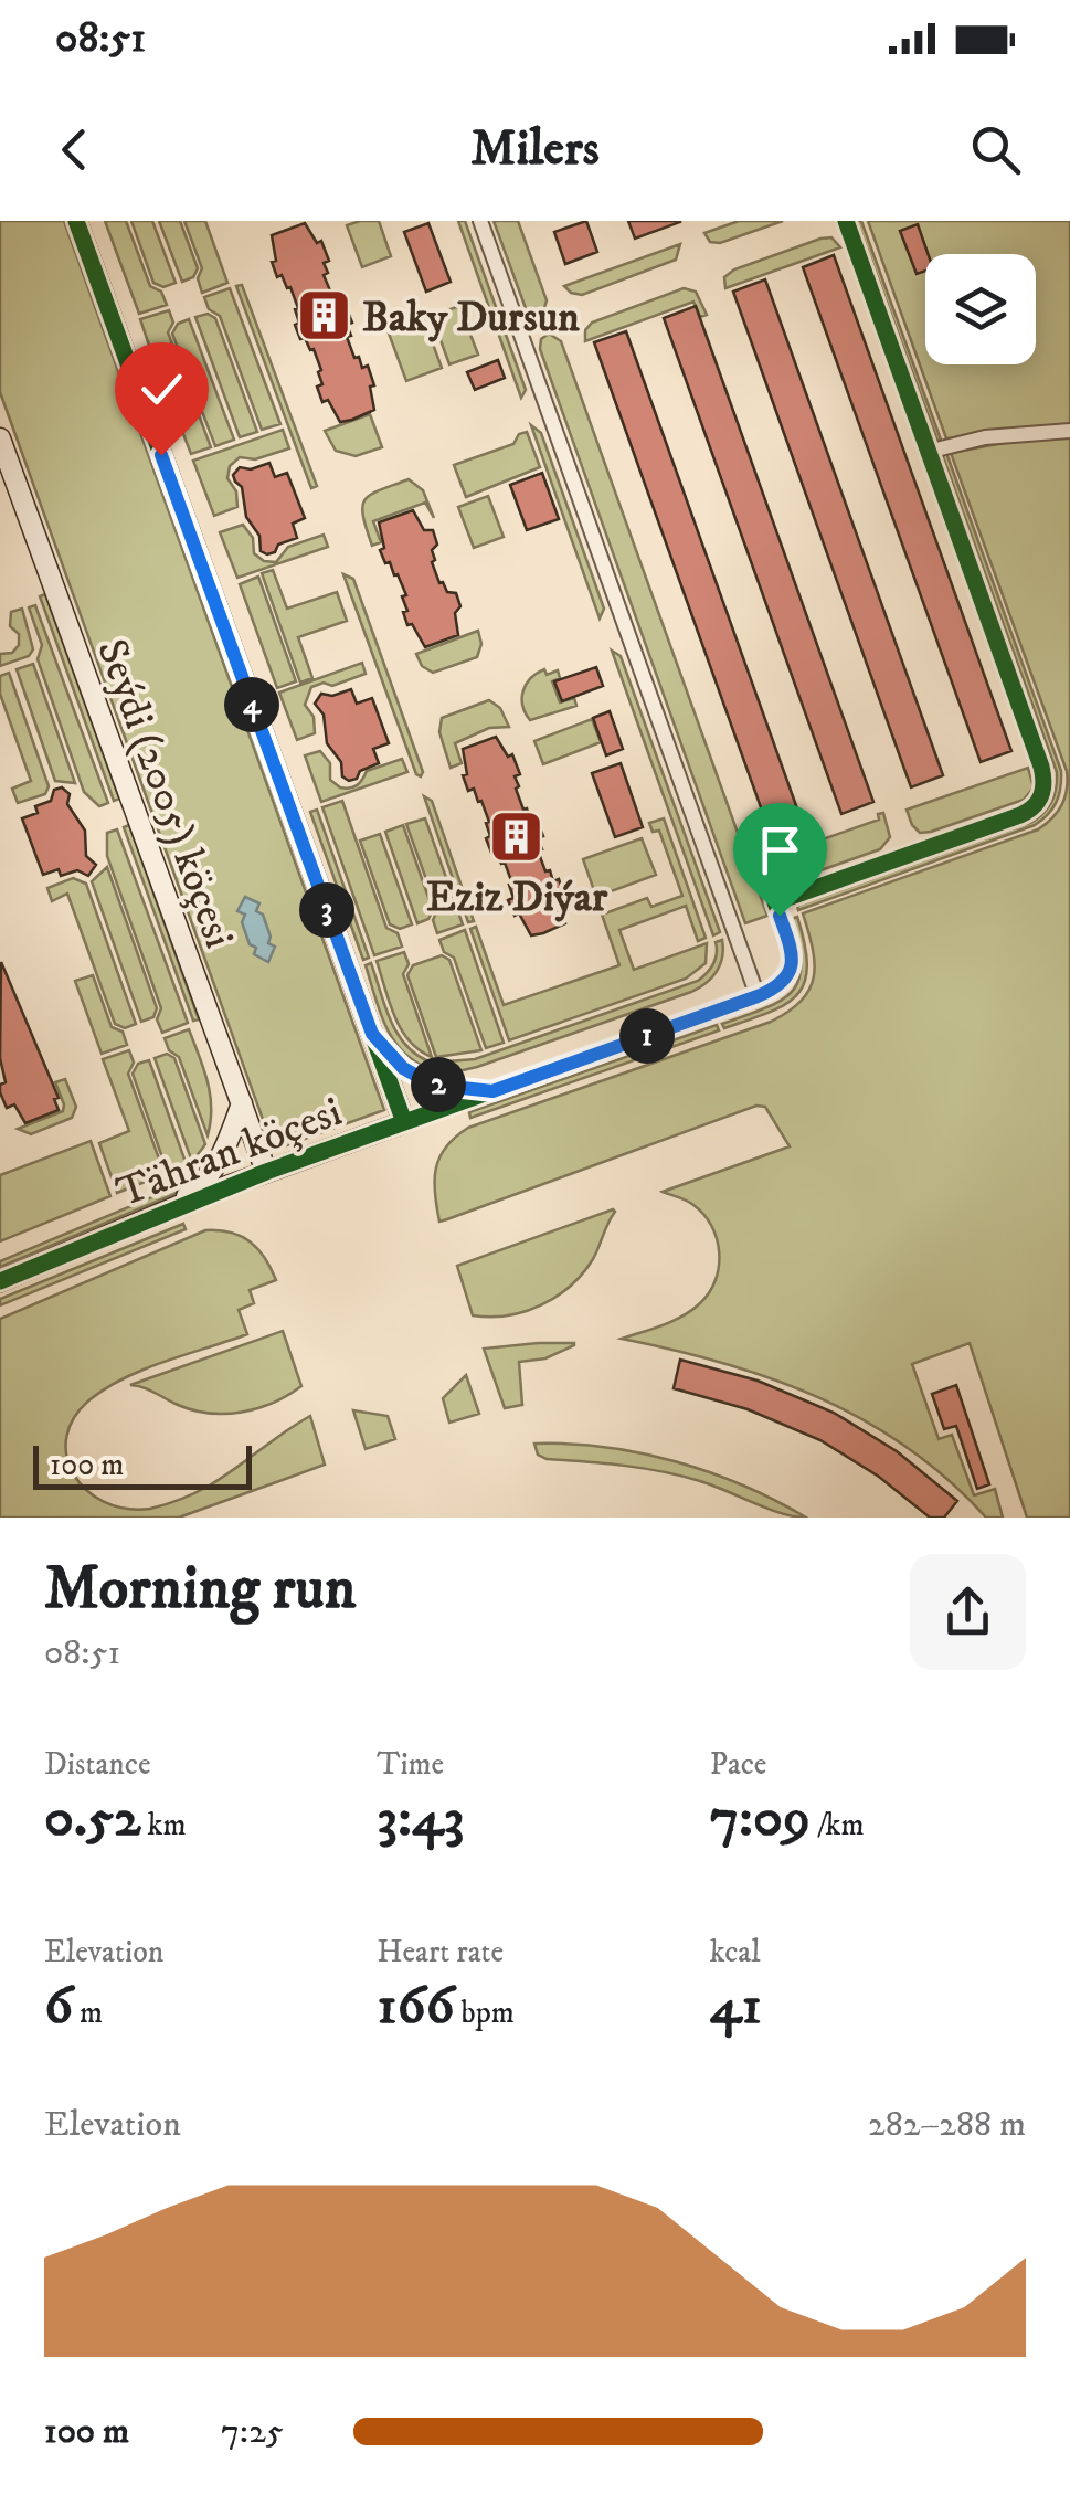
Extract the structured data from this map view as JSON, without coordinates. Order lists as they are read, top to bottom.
{
  "streets": {
    "street": ["Seýdi (2005) köçesi", "Tähran köçesi"]
  },
  "crossings": [
    ["Seýdi (2005) köçesi", "Tähran köçesi"]
  ],
  "places": {
    "building": ["Baky Dursun", "Eziz Diýar"]
  },
  "scale_bar": "100 m",
  "page": {
    "status": "08:51",
    "header": "Milers",
    "pins": [
      "4",
      "3",
      "1",
      "2"
    ],
    "scale": "100 m",
    "heading": ["Morning run", "08:51"],
    "stats": [
      ["Distance", "0.52 km"],
      ["Time", "3:43"],
      ["Pace", "7:09 /km"],
      ["Elevation", "6 m"],
      ["Heart rate", "166 bpm"],
      ["kcal", "41"]
    ],
    "chart": ["Elevation", "282–288 m"],
    "list": [
      {
        "name": "100 m",
        "note": "7:25"
      }
    ]
  }
}
